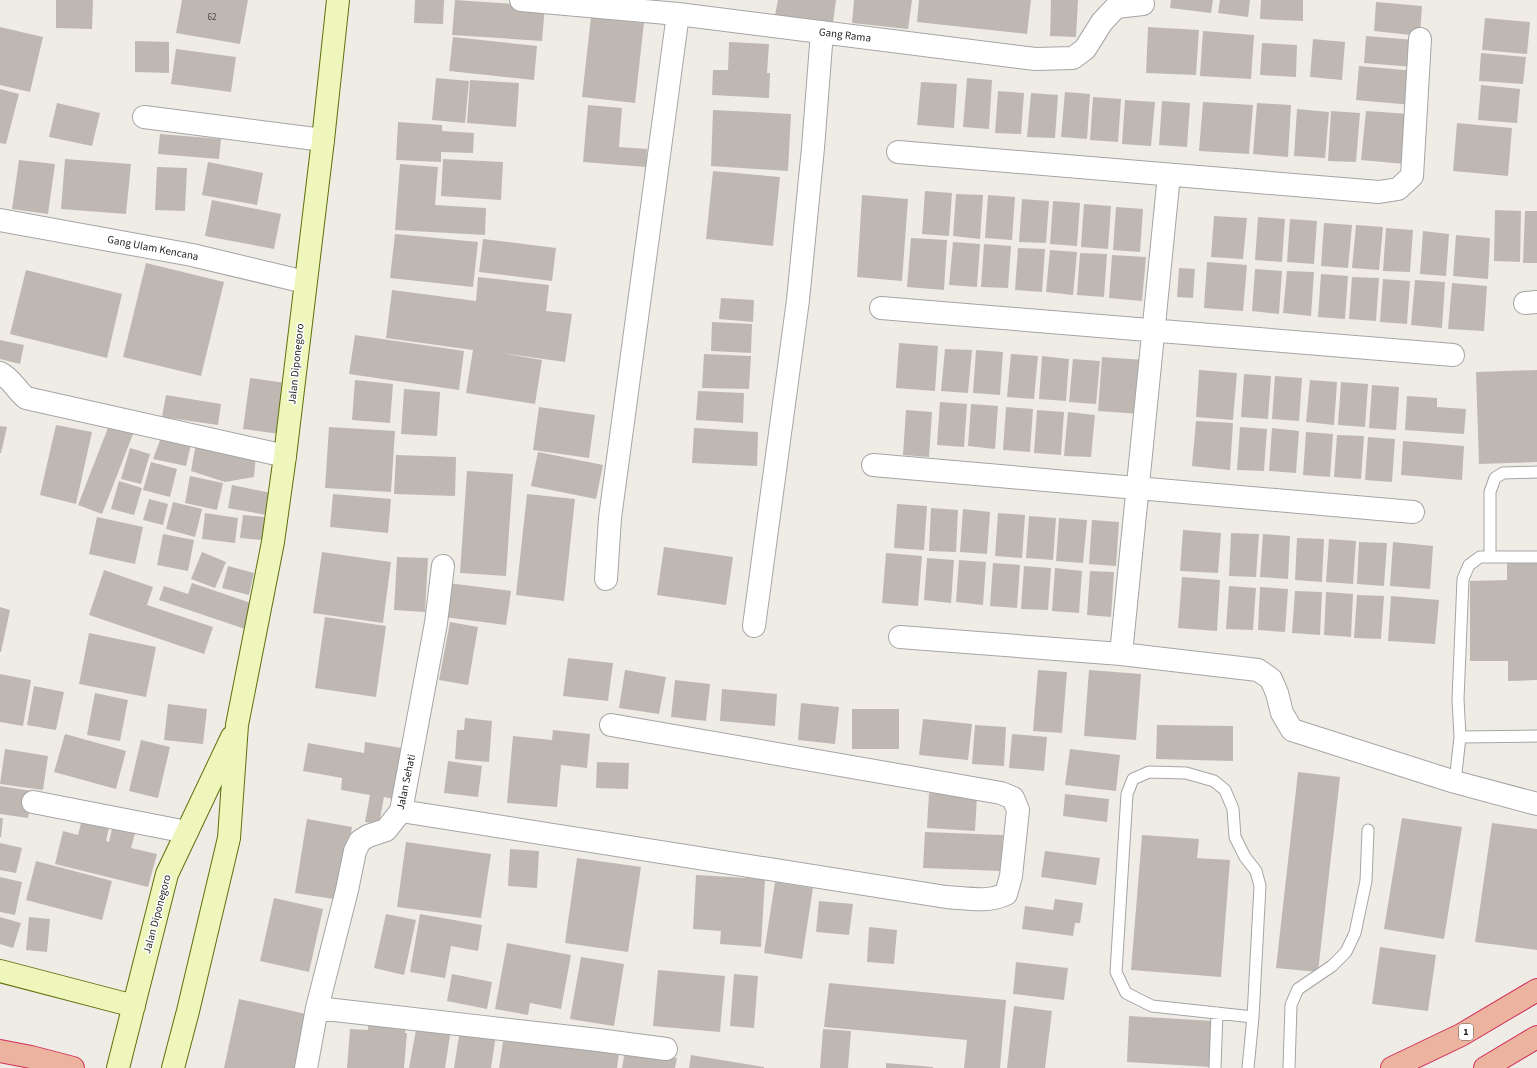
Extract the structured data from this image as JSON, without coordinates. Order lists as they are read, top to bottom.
{
  "streets": {
    "highway": ["1"],
    "main road": ["Jalan Diponegoro"],
    "street": ["Gang Rama", "Gang Ulam Kencana", "Jalan Sehati"]
  },
  "crossings": [
    ["Gang Ulam Kencana", "Jalan Diponegoro"]
  ],
  "house_numbers": ["62"]
}
